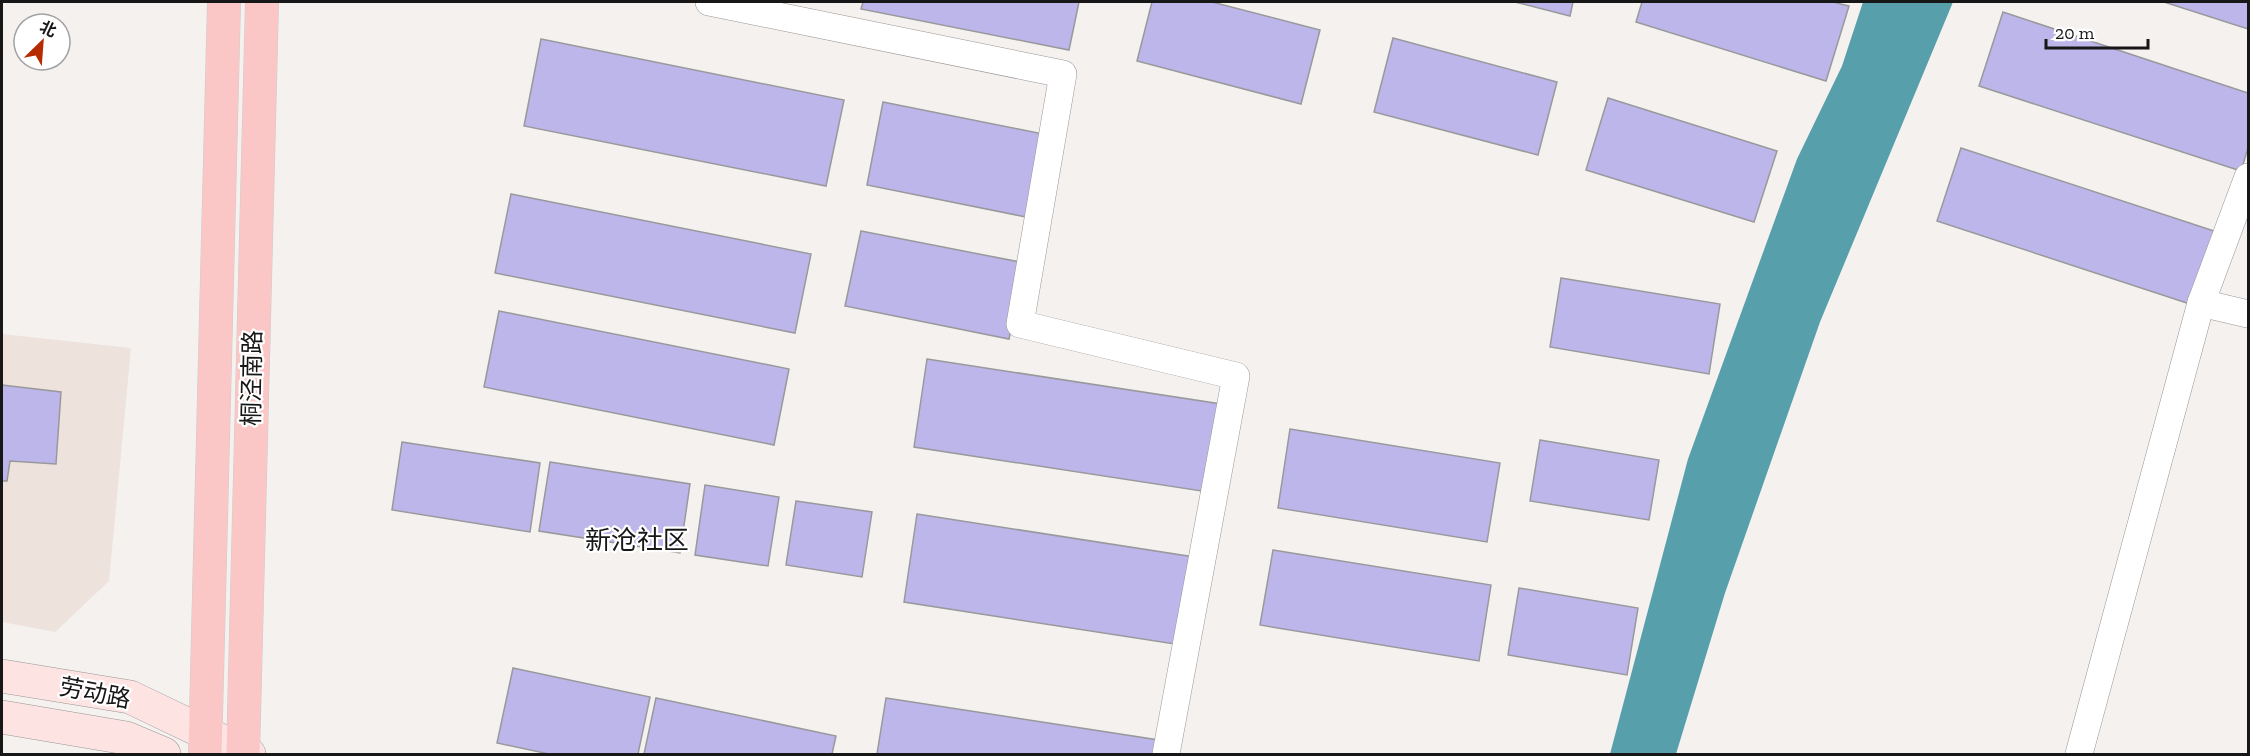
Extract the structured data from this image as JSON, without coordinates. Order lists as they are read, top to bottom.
{
  "streets": {
    "main road": ["桐泾南路", "劳动路"]
  },
  "crossings": [
    ["桐泾南路", "劳动路"]
  ],
  "districts": ["新沧社区"],
  "scale_bar": "20 m",
  "north": "top right"
}
